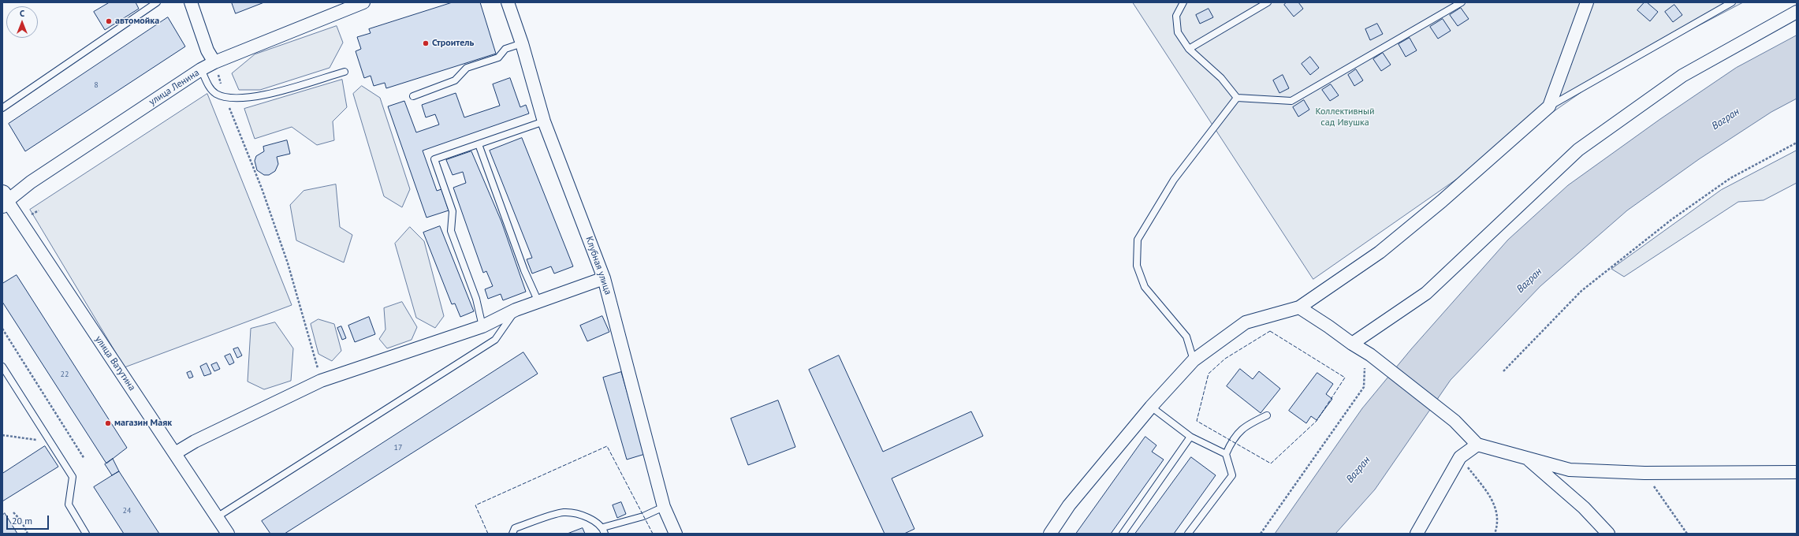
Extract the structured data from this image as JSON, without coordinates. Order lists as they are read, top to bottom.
{
  "streets": {
    "street": ["улица Ленина", "Клубная улица", "улица Ватутина"]
  },
  "crossings": [
    ["улица Ленина", "улица Ватутина"]
  ],
  "water": ["Вагран"],
  "parks": ["Коллективный сад Ивушка"],
  "places": ["автомойка", "Строитель", "магазин Маяк"],
  "house_numbers": [
    "8",
    "22",
    "17",
    "24"
  ],
  "scale_bar": "20 m",
  "north": "top"
}
